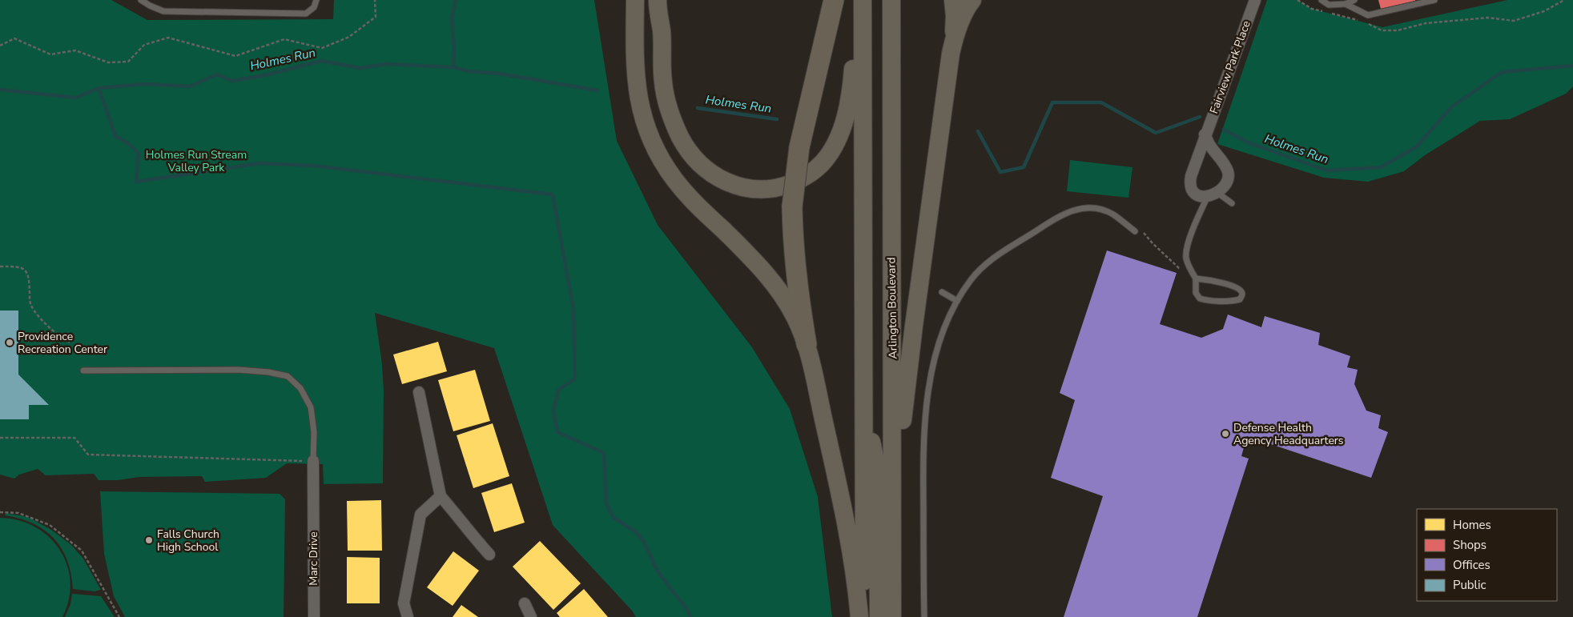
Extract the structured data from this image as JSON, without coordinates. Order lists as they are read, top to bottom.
{
  "streets": {
    "highway": ["Arlington Boulevard"],
    "street": ["Fairview Park Place", "Marc Drive"]
  },
  "water": ["Holmes Run"],
  "parks": ["Holmes Run Stream Valley Park"],
  "places": ["Providence Recreation Center", "Defense Health Agency Headquarters", "Falls Church High School"],
  "legend": [
    "Homes",
    "Shops",
    "Offices",
    "Public"
  ]
}
